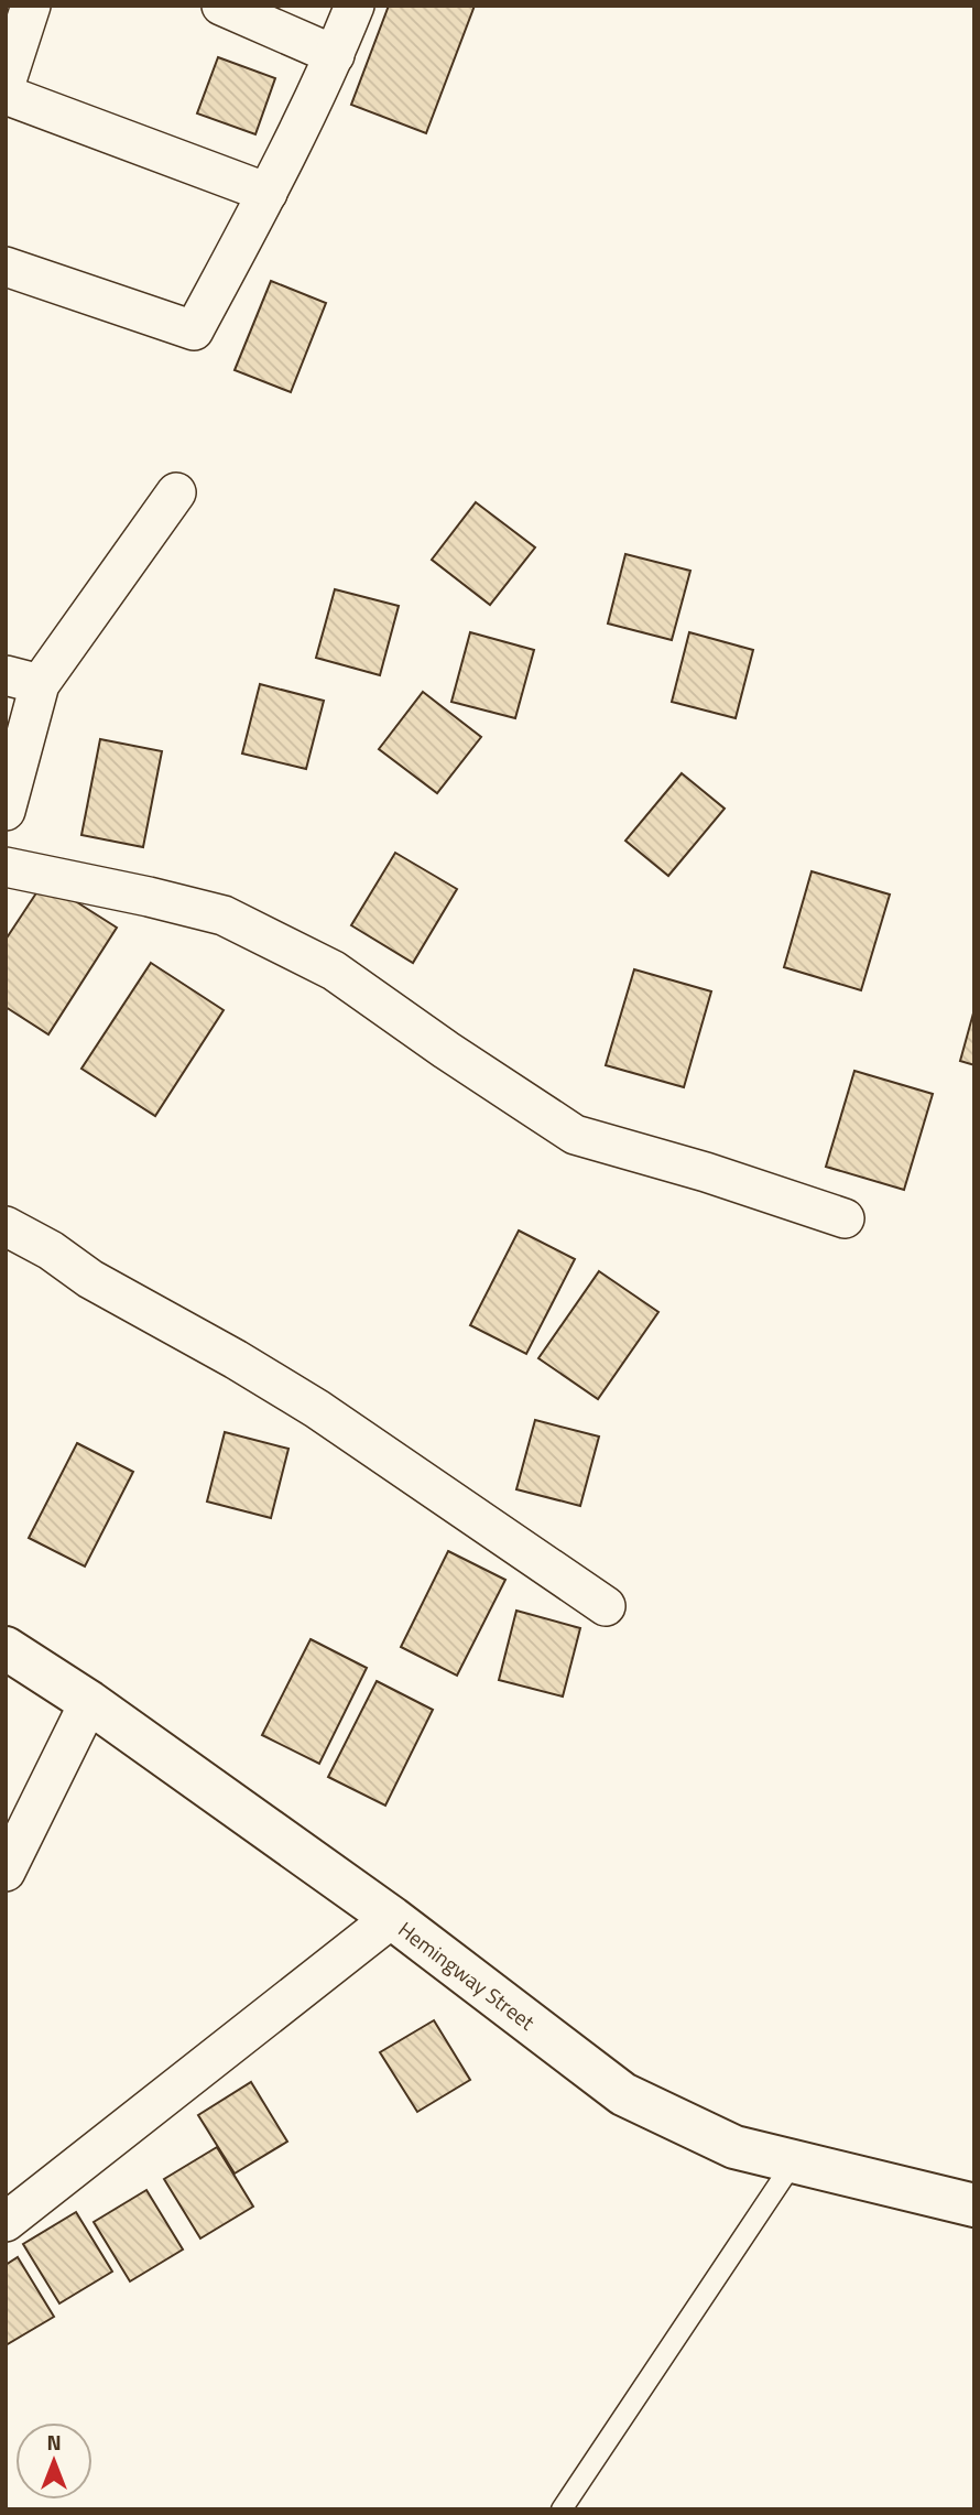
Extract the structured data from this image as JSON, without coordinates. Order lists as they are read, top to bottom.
{
  "streets": {
    "main road": ["Hemingway Street"]
  },
  "north": "top"
}
